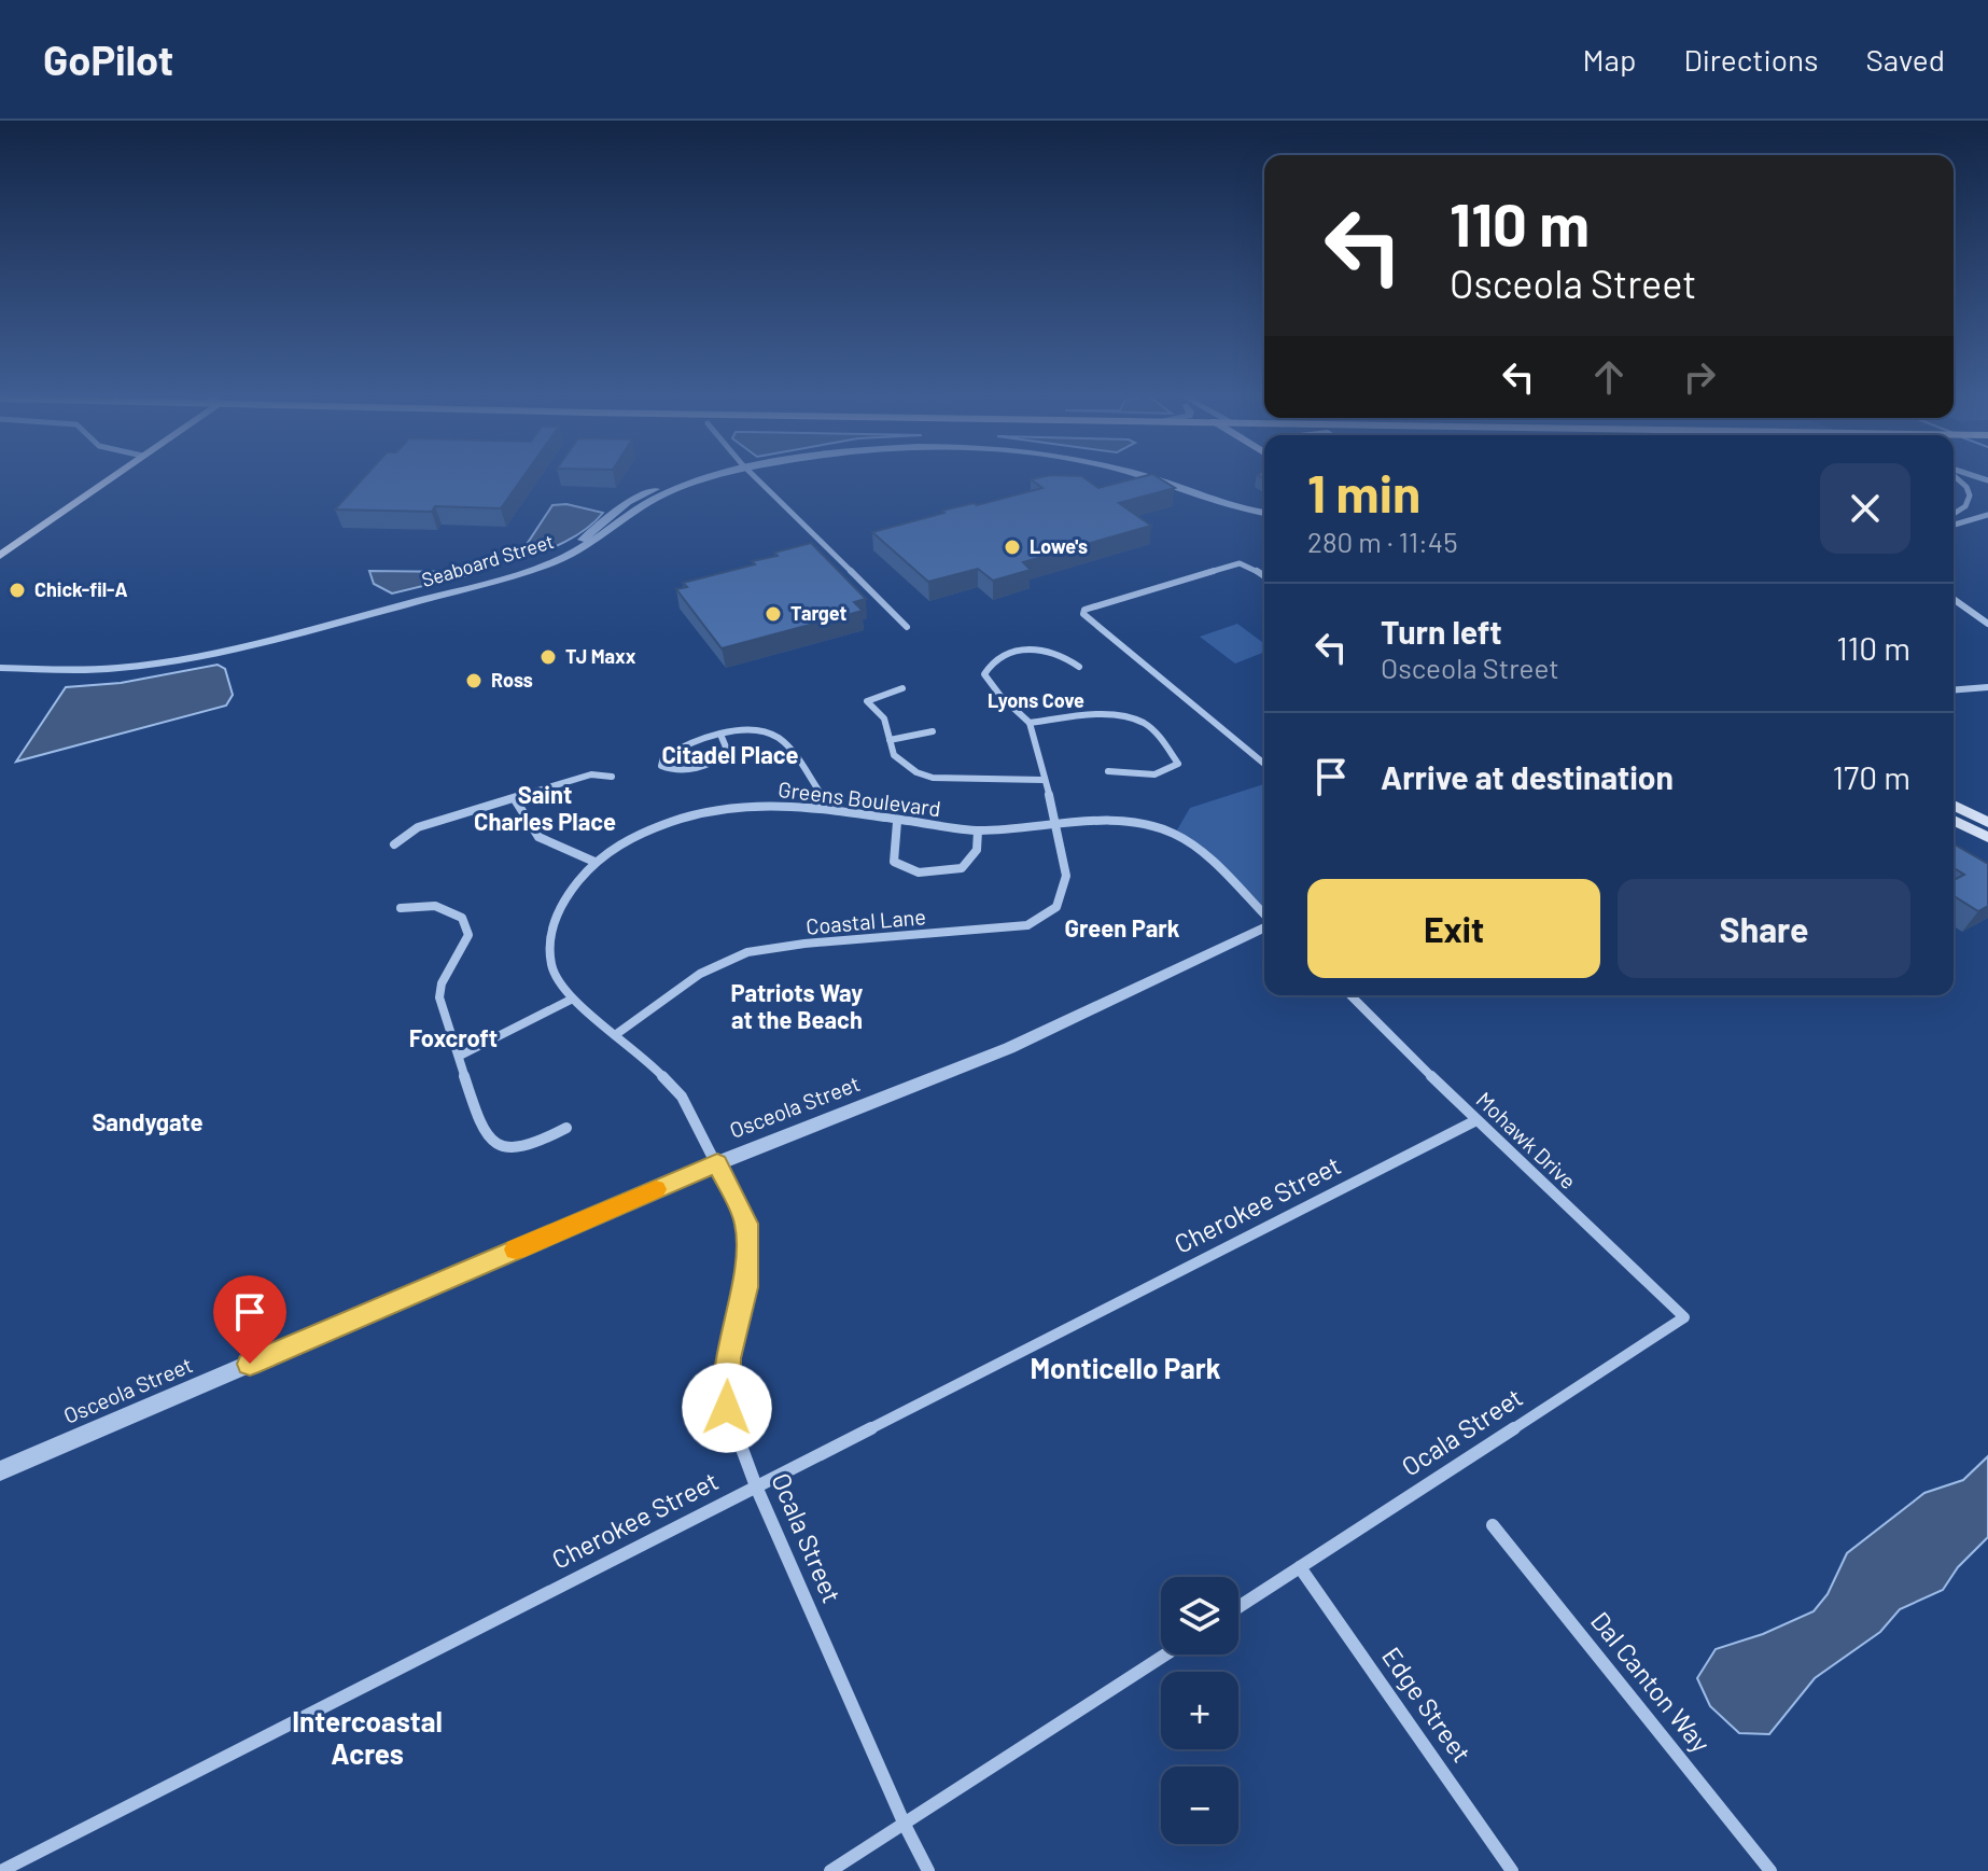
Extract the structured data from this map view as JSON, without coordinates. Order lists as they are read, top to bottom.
{
  "streets": {
    "street": [
      "Seaboard Street",
      "Greens Boulevard",
      "Coastal Lane",
      "Osceola Street",
      "Mohawk Drive",
      "Cherokee Street",
      "Ocala Street",
      "Dal Canton Way",
      "Edge Street"
    ]
  },
  "crossings": [
    ["Greens Boulevard", "Coastal Lane"],
    ["Greens Boulevard", "Osceola Street"],
    ["Greens Boulevard", "Ocala Street"],
    ["Osceola Street", "Ocala Street"],
    ["Mohawk Drive", "Cherokee Street"],
    ["Mohawk Drive", "Ocala Street"],
    ["Cherokee Street", "Ocala Street"],
    ["Ocala Street", "Edge Street"]
  ],
  "districts": [
    "Lyons Cove",
    "Citadel Place",
    "Saint Charles Place",
    "Green Park",
    "Patriots Way at the Beach",
    "Foxcroft",
    "Sandygate",
    "Monticello Park",
    "Intercoastal Acres"
  ],
  "places": [
    "Lowe's",
    "Chick-fil-A",
    "Target",
    "TJ Maxx",
    "Ross"
  ],
  "page": {
    "header": "GoPilot",
    "nav": ["Map", "Directions", "Saved"],
    "turn": ["110 m", "Osceola Street"],
    "heading": ["1 min", "280 m · 11:45"],
    "list": [
      {
        "name": "Turn left",
        "note": "Osceola Street",
        "value": "110 m"
      },
      {
        "name": "Arrive at destination",
        "value": "170 m"
      }
    ],
    "buttons": ["Exit", "Share"],
    "map_buttons": ["+", "−"]
  }
}
